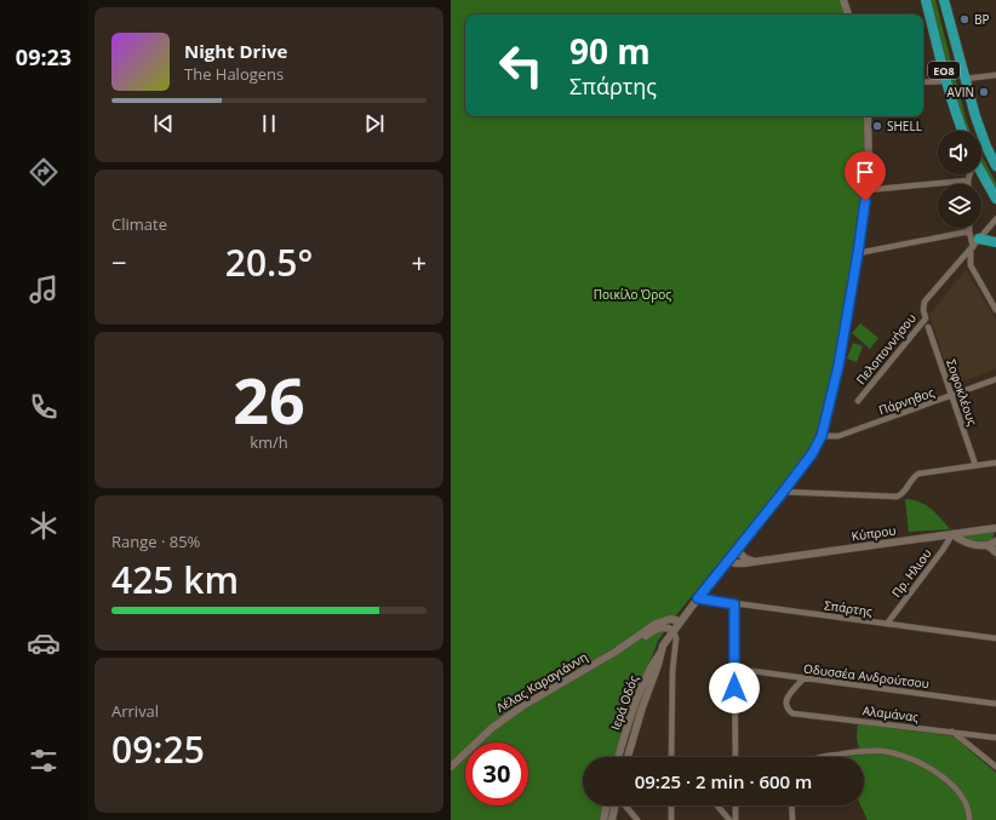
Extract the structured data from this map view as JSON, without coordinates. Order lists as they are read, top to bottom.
{
  "streets": {
    "highway": ["ΕΟ8"],
    "main road": ["Κύπρου", "Λέλας Καραγιάννη", "Ιερά Οδός"],
    "street": [
      "Πελοποννήσου",
      "Σοφοκλέους",
      "Πάρνηθος",
      "Πρ. Ηλιου",
      "Σπάρτης",
      "Οδυσσέα Ανδρούτσου",
      "Αλαμάνας"
    ]
  },
  "crossings": [
    ["Σοφοκλέους", "Πάρνηθος"],
    ["Πάρνηθος", "Ιερά Οδός"],
    ["Κύπρου", "Πρ. Ηλιου"],
    ["Κύπρου", "Ιερά Οδός"],
    ["Πρ. Ηλιου", "Σπάρτης"],
    ["Σπάρτης", "Ιερά Οδός"],
    ["Οδυσσέα Ανδρούτσου", "Αλαμάνας"],
    ["Λέλας Καραγιάννη", "Ιερά Οδός"]
  ],
  "parks": ["Ποικίλο Όρος"],
  "places": ["BP", "AVIN", "SHELL"],
  "page": {
    "tabs": "09:23",
    "turn": ["90 m", "Σπάρτης"],
    "song": ["Night Drive", "The Halogens"],
    "tile": [
      "Climate",
      ["26", "km/h"],
      ["Range · 85%", "425 km"],
      ["Arrival", "09:25"]
    ],
    "heat": ["−", "20.5°", "+"],
    "limit": "30",
    "trip": "09:25 · 2 min · 600 m"
  }
}
